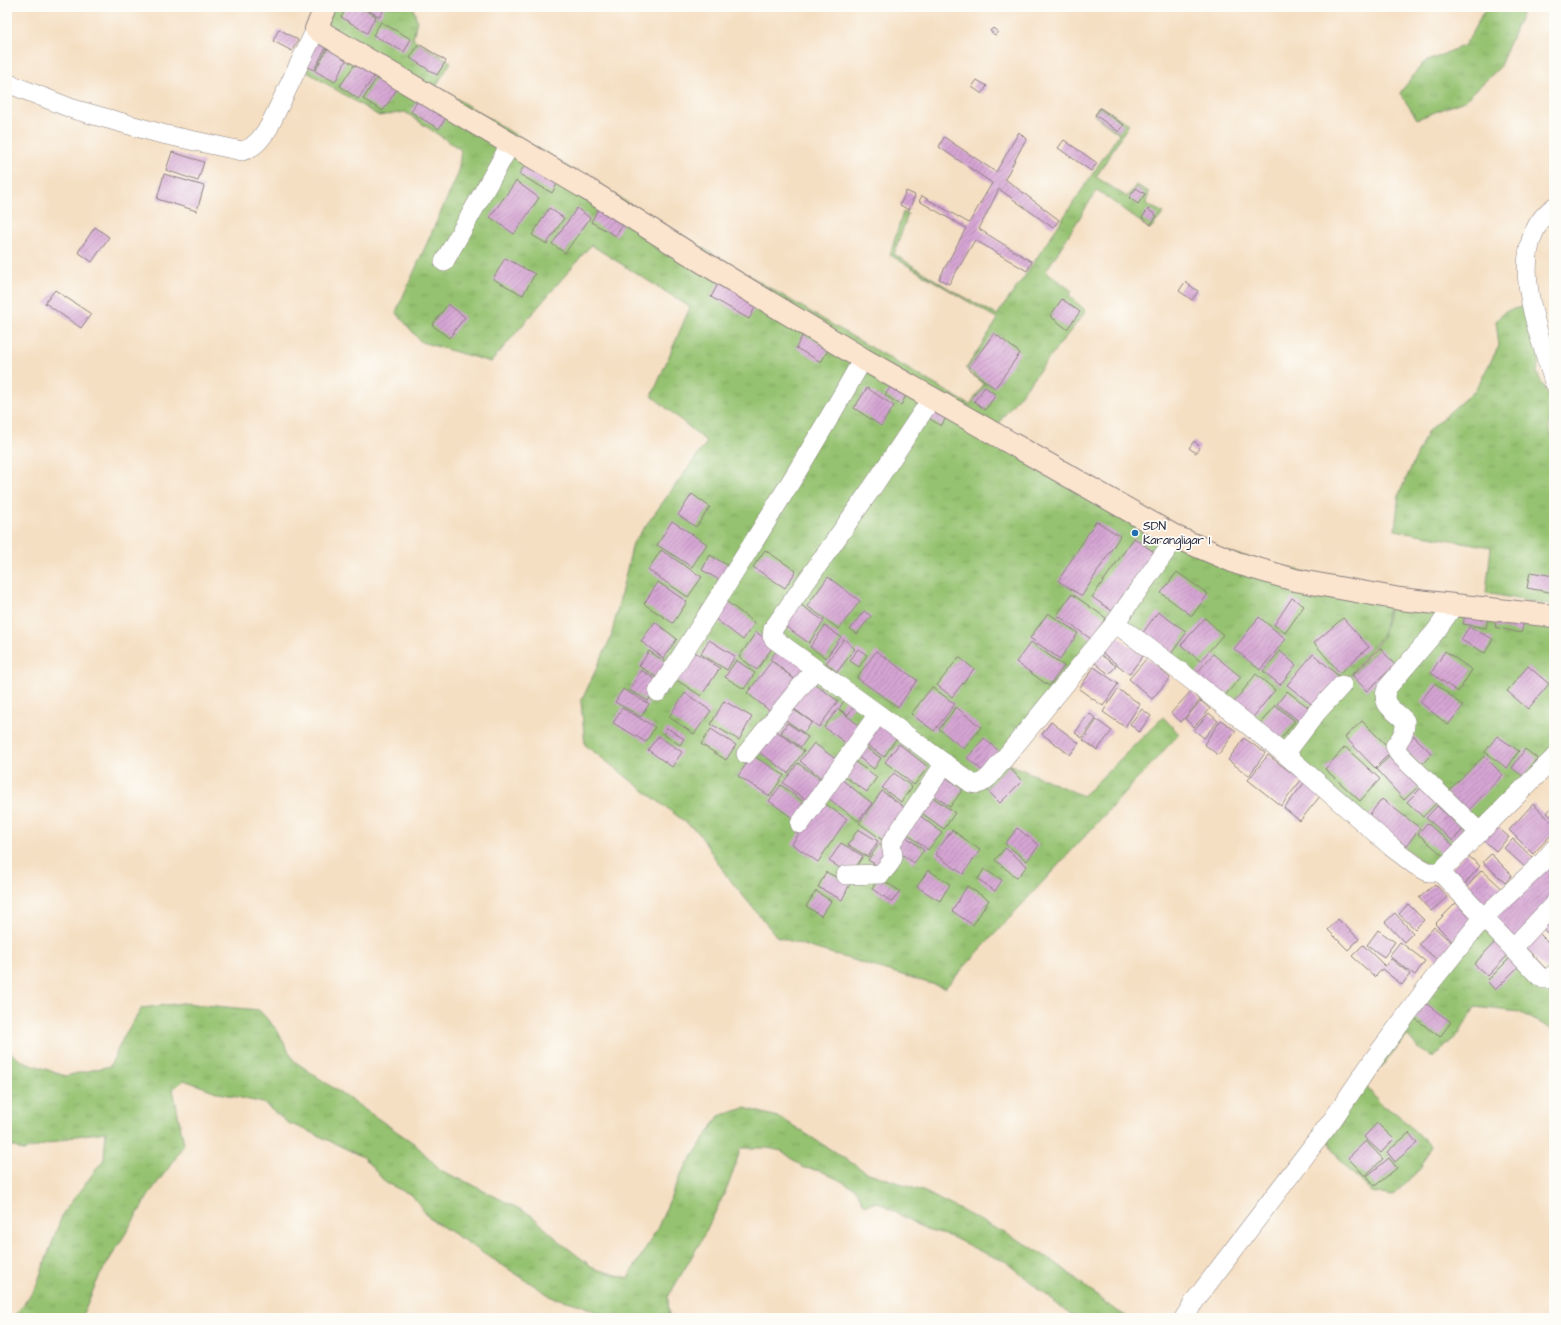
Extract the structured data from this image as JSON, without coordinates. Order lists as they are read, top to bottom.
{
  "places": ["SDN Karangligar 1"]
}
